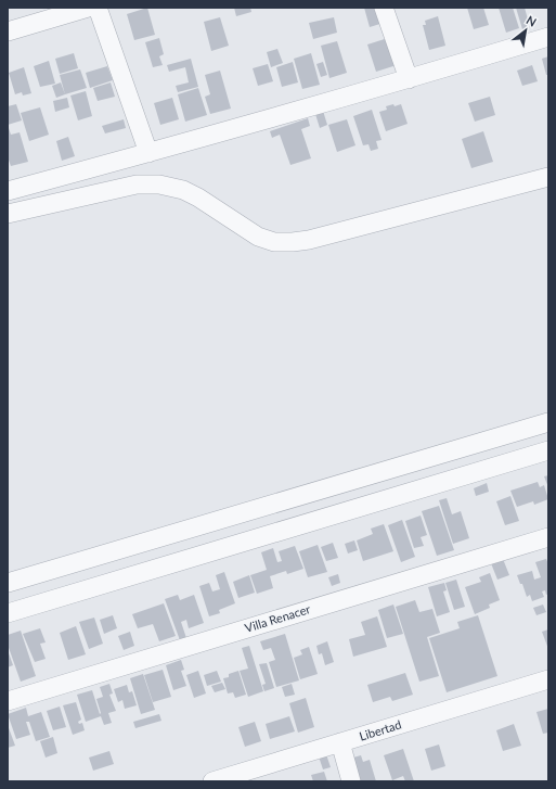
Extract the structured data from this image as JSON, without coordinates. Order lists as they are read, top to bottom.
{
  "streets": {
    "street": ["Villa Renacer", "Libertad"]
  },
  "north": "top right"
}
